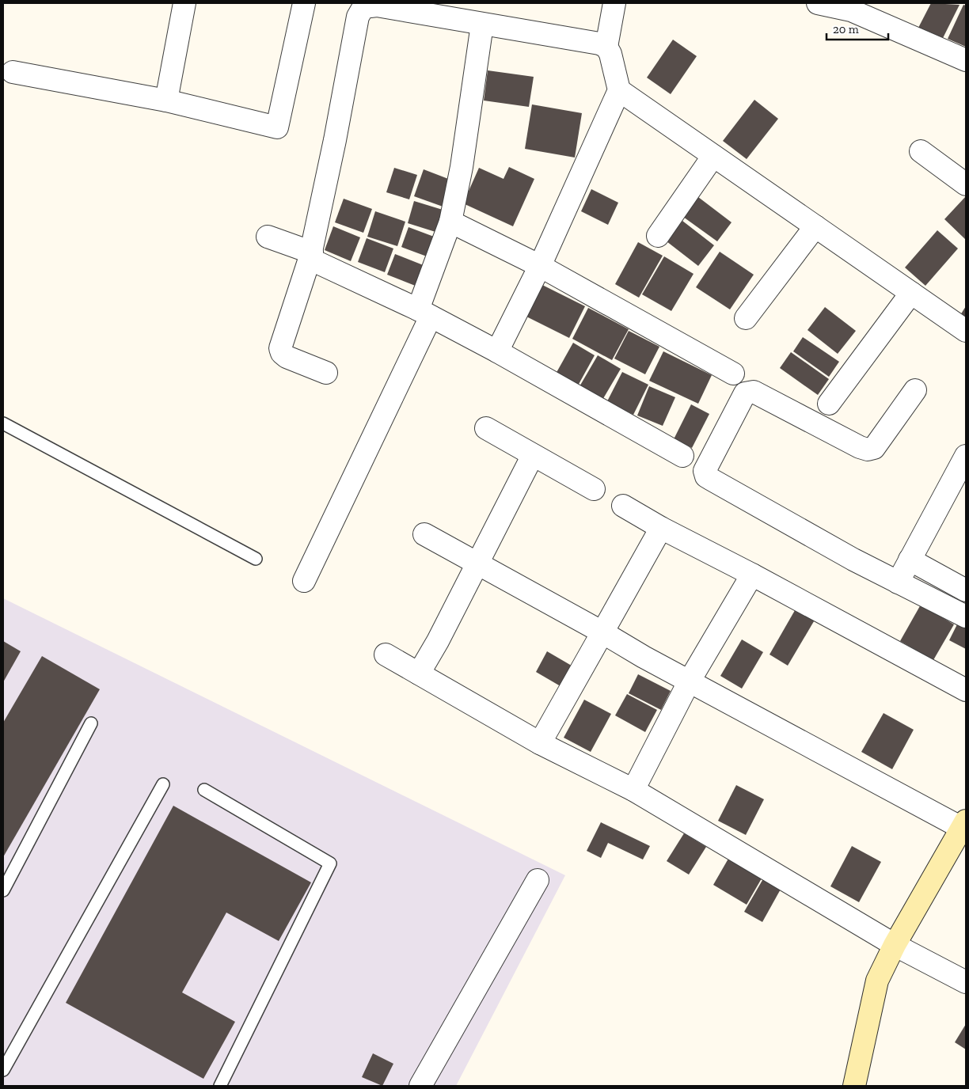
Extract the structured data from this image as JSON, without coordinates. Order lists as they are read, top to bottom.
{
  "scale_bar": "20 m"
}
